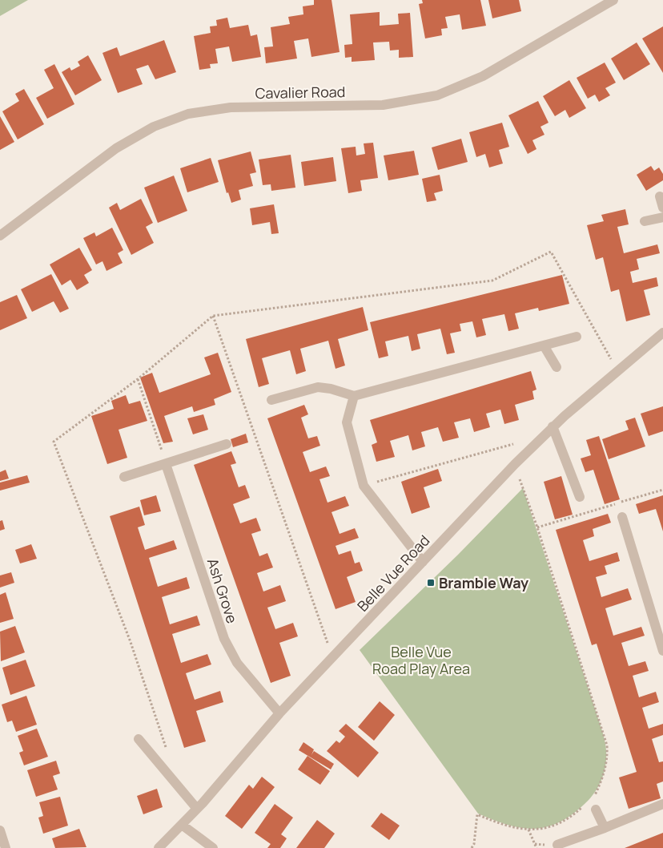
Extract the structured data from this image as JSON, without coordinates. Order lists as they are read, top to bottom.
{
  "streets": {
    "street": ["Cavalier Road", "Belle Vue Road", "Ash Grove"]
  },
  "crossings": [
    ["Belle Vue Road", "Ash Grove"]
  ],
  "parks": ["Belle Vue Road Play Area"],
  "places": {
    "transit": ["Bramble Way"]
  }
}
